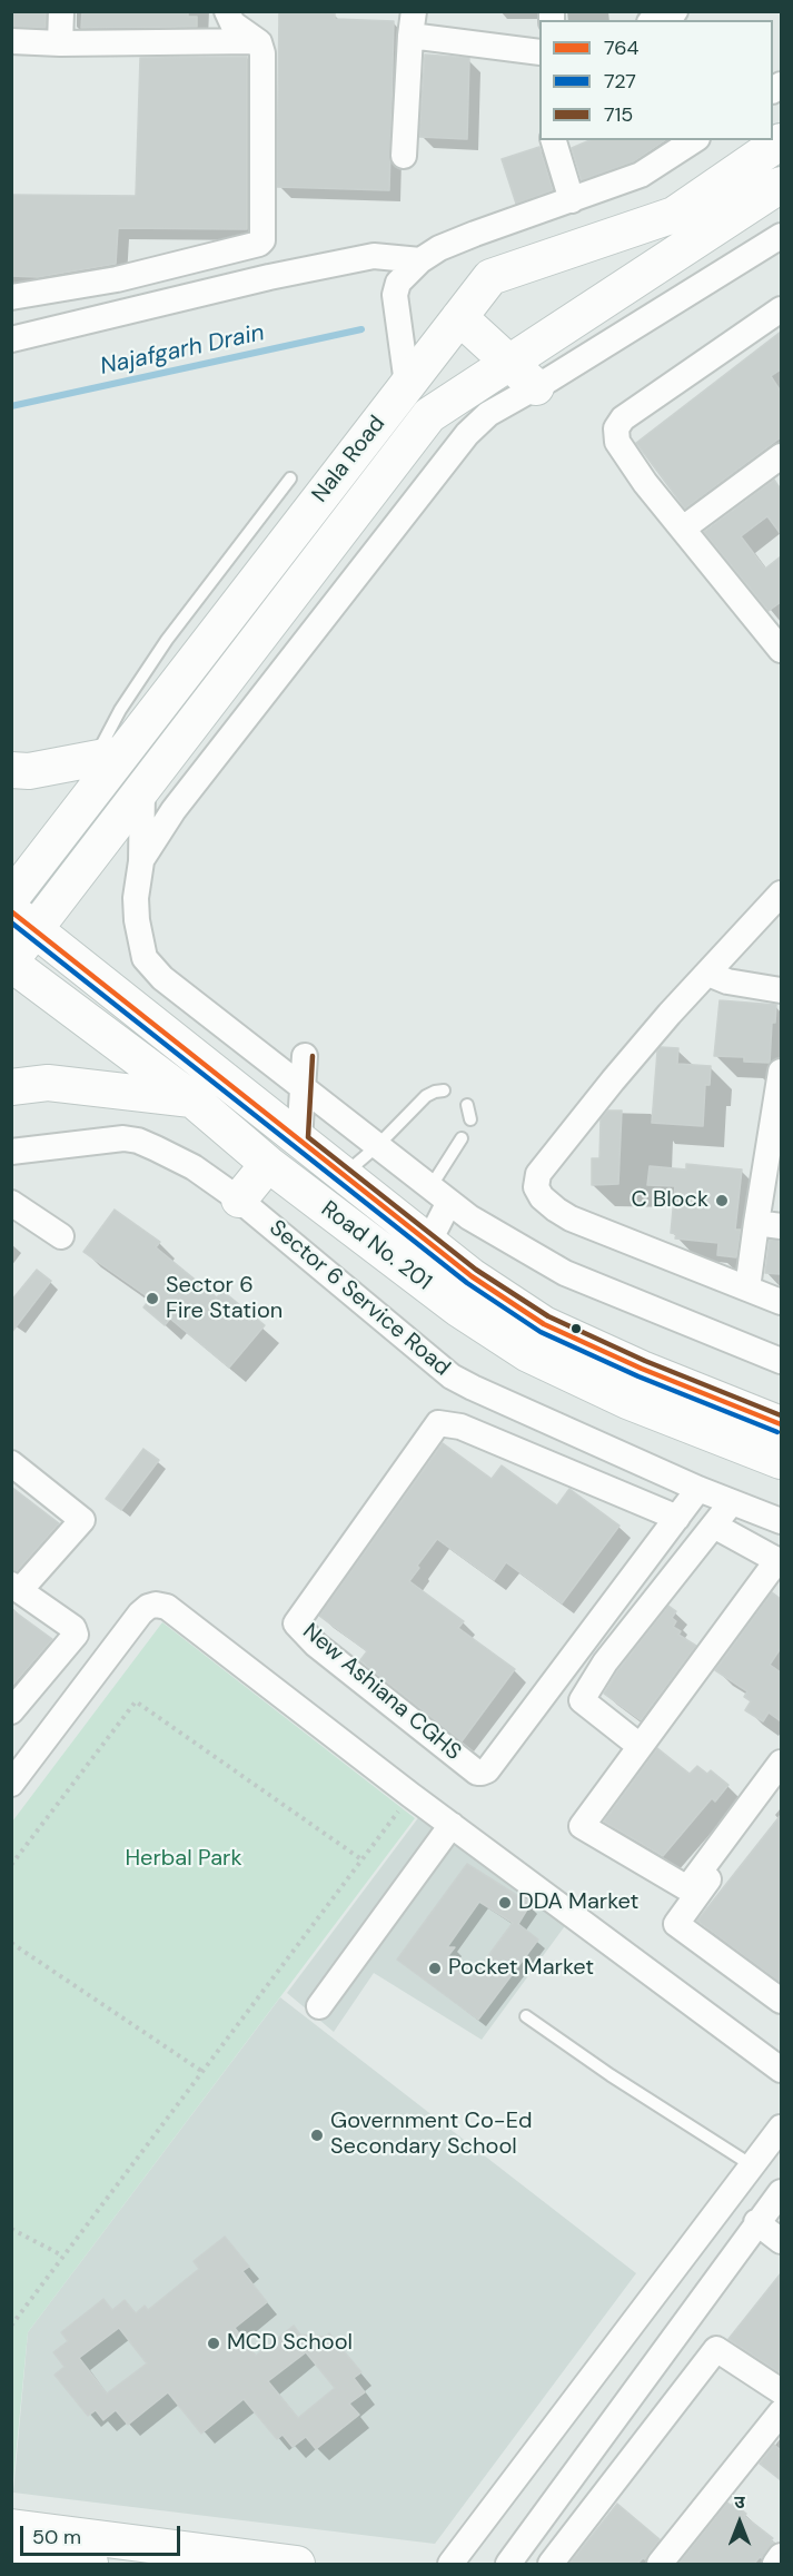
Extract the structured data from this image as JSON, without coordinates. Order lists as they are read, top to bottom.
{
  "streets": {
    "main road": ["Nala Road", "Road No. 201"],
    "street": ["Sector 6 Service Road", "New Ashiana CGHS"]
  },
  "crossings": [
    ["Nala Road", "Road No. 201"]
  ],
  "water": ["Najafgarh Drain"],
  "parks": ["Herbal Park"],
  "places": [
    "C Block",
    "Sector 6 Fire Station",
    "DDA Market",
    "Pocket Market",
    "Government Co-Ed Secondary School",
    "MCD School"
  ],
  "lines": ["transit line 764", "transit line 727", "transit line 715"],
  "legend": ["764", "727", "715"],
  "scale_bar": "50 m",
  "north": "top"
}
